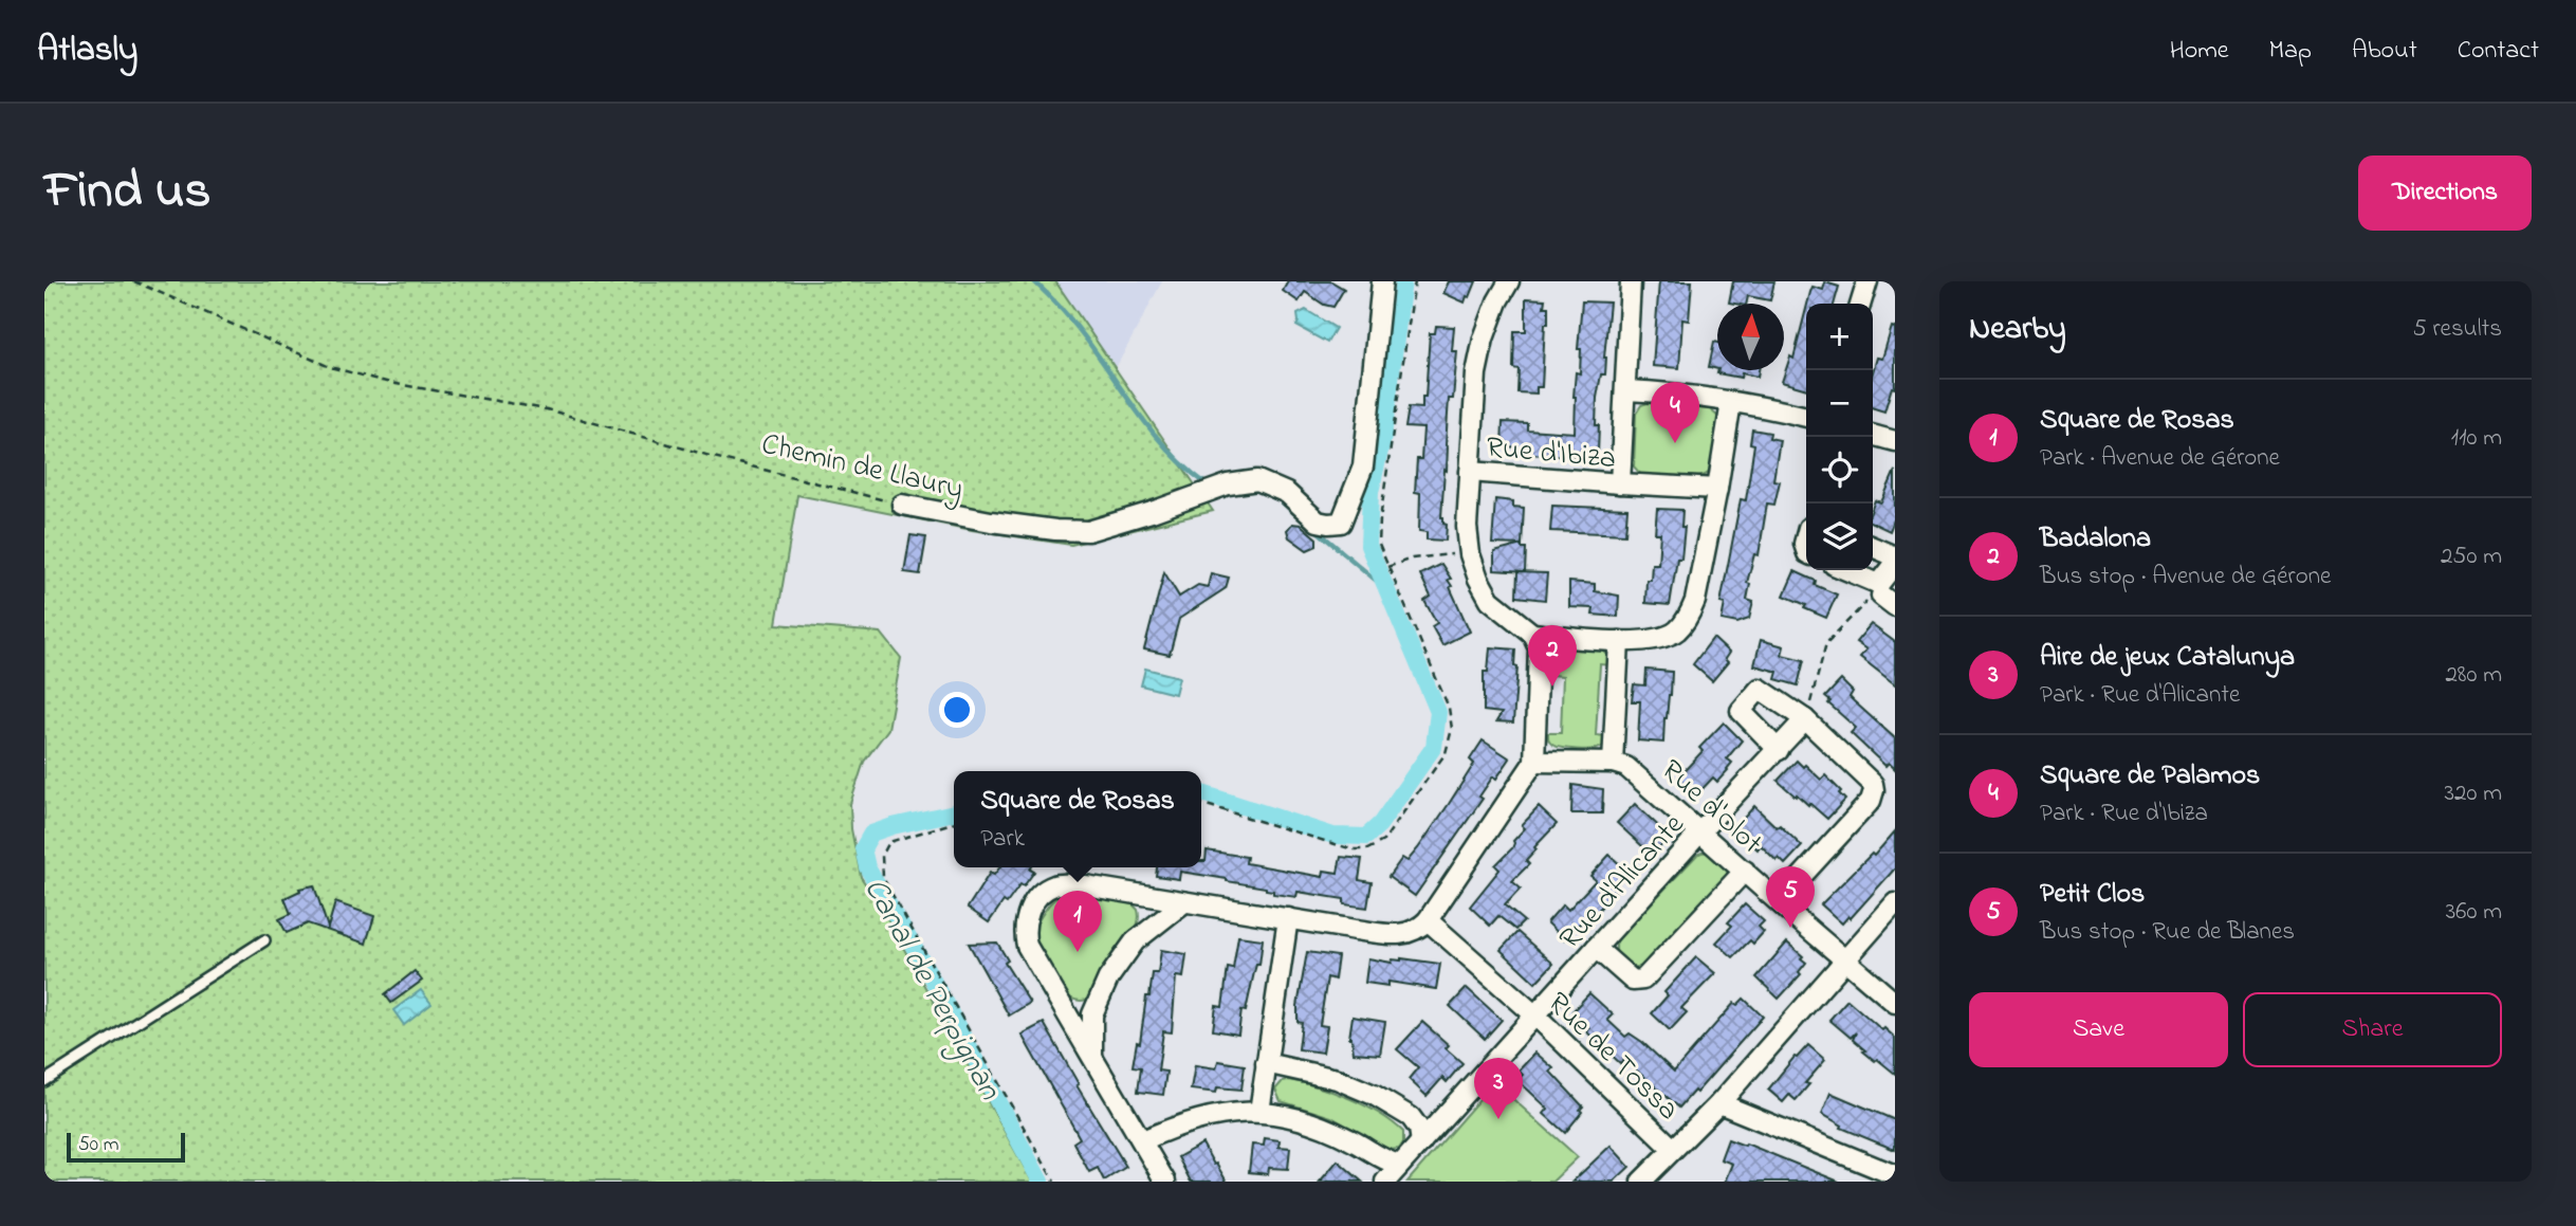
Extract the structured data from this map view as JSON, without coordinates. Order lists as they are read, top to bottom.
{
  "streets": {
    "street": [
      "Rue d'Ibiza",
      "Chemin de Llaury",
      "Rue d'Olot",
      "Rue d'Alicante",
      "Rue de Tossa"
    ]
  },
  "crossings": [
    ["Rue d'Olot", "Rue d'Alicante"],
    ["Rue d'Olot", "Rue de Tossa"],
    ["Rue d'Alicante", "Rue de Tossa"]
  ],
  "water": ["Canal de Perpignan"],
  "scale_bar": "50 m",
  "north": "top",
  "page": {
    "header": "Atlasly",
    "nav": [
      "Home",
      "Map",
      "About",
      "Contact"
    ],
    "title": "Find us",
    "buttons": [
      "Directions",
      ["Save", "Share"]
    ],
    "heading": ["Nearby", "5 results"],
    "map_buttons": ["+", "−"],
    "list": [
      {
        "mark": "1",
        "name": "Square de Rosas",
        "note": "Park · Avenue de Gérone",
        "value": "110 m"
      },
      {
        "mark": "2",
        "name": "Badalona",
        "note": "Bus stop · Avenue de Gérone",
        "value": "250 m"
      },
      {
        "mark": "3",
        "name": "Aire de jeux Catalunya",
        "note": "Park · Rue d'Alicante",
        "value": "280 m"
      },
      {
        "mark": "4",
        "name": "Square de Palamos",
        "note": "Park · Rue d'Ibiza",
        "value": "320 m"
      },
      {
        "mark": "5",
        "name": "Petit Clos",
        "note": "Bus stop · Rue de Blanes",
        "value": "360 m"
      }
    ],
    "pins": [
      "4",
      "2",
      "5",
      "1",
      "3"
    ],
    "popup": ["Square de Rosas", "Park"],
    "scale": "50 m"
  }
}
